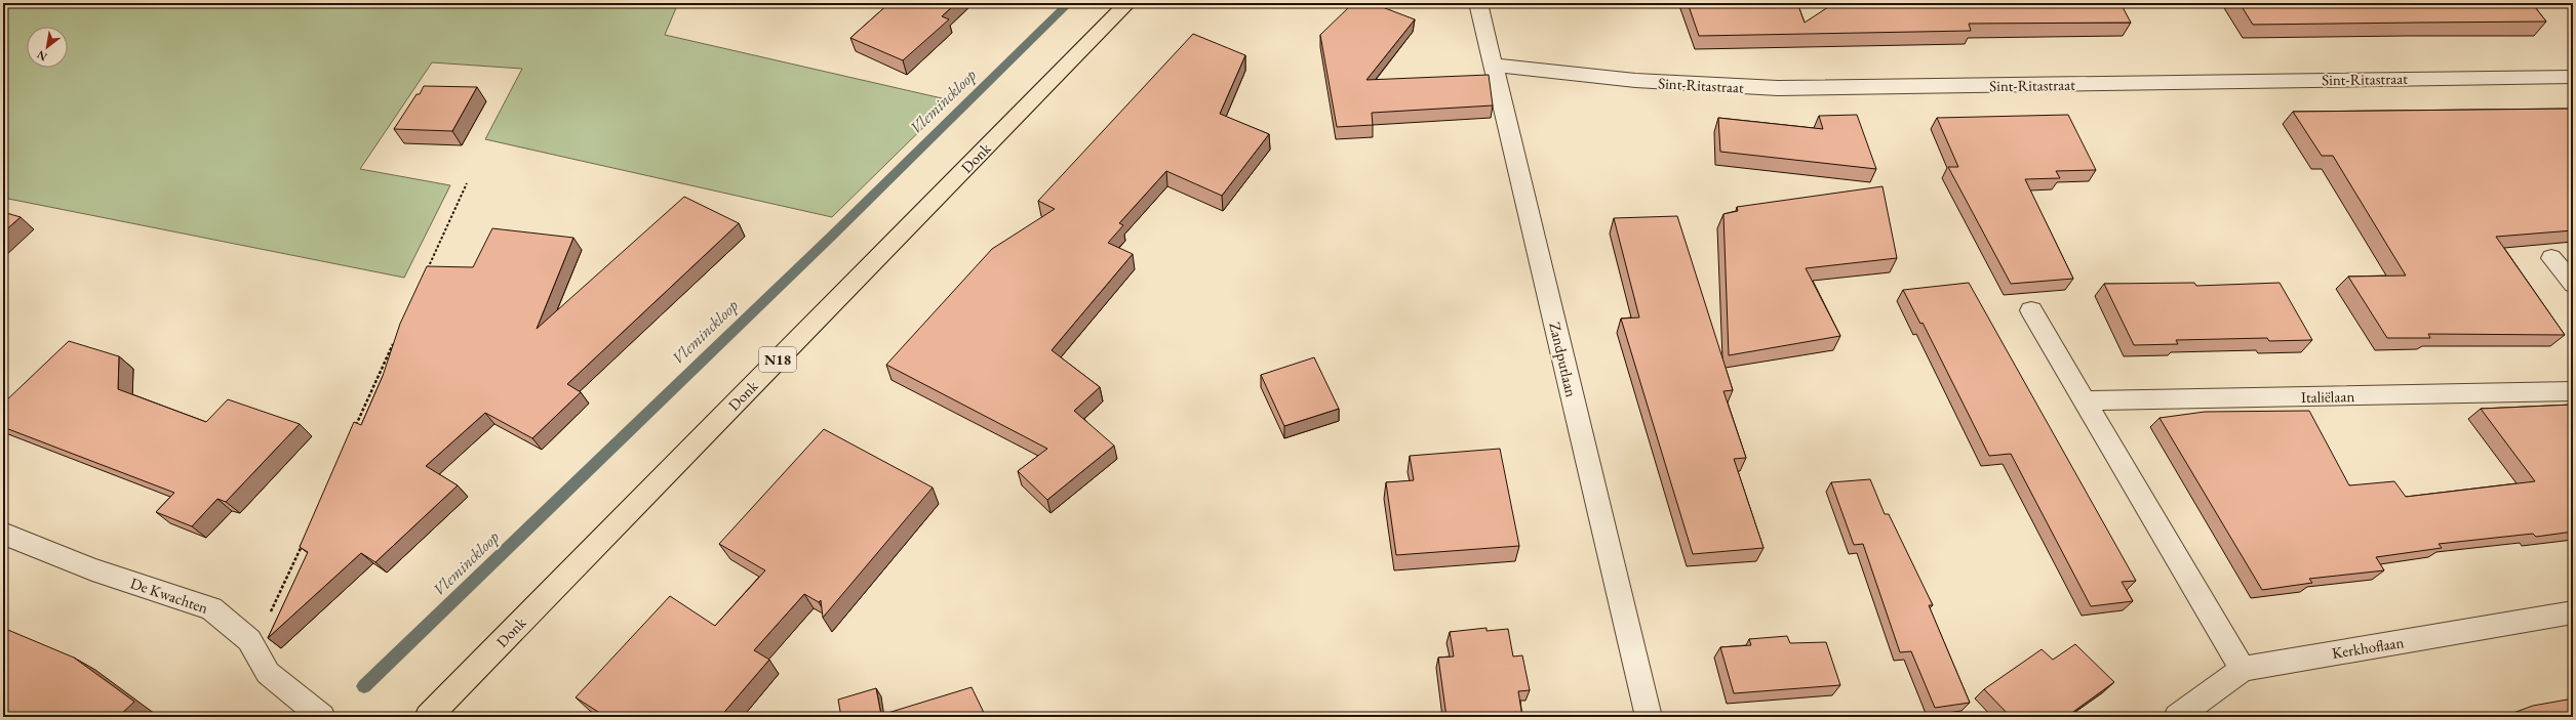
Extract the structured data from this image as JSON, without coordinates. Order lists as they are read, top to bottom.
{
  "streets": {
    "main road": ["Donk", "N18"],
    "street": [
      "Sint-Ritastraat",
      "Zandputlaan",
      "Italiëlaan",
      "De Kwachten",
      "Kerkhoflaan"
    ]
  },
  "crossings": [
    ["Sint-Ritastraat", "Zandputlaan"]
  ],
  "water": ["Vleminckloop"],
  "north": "bottom left"
}
